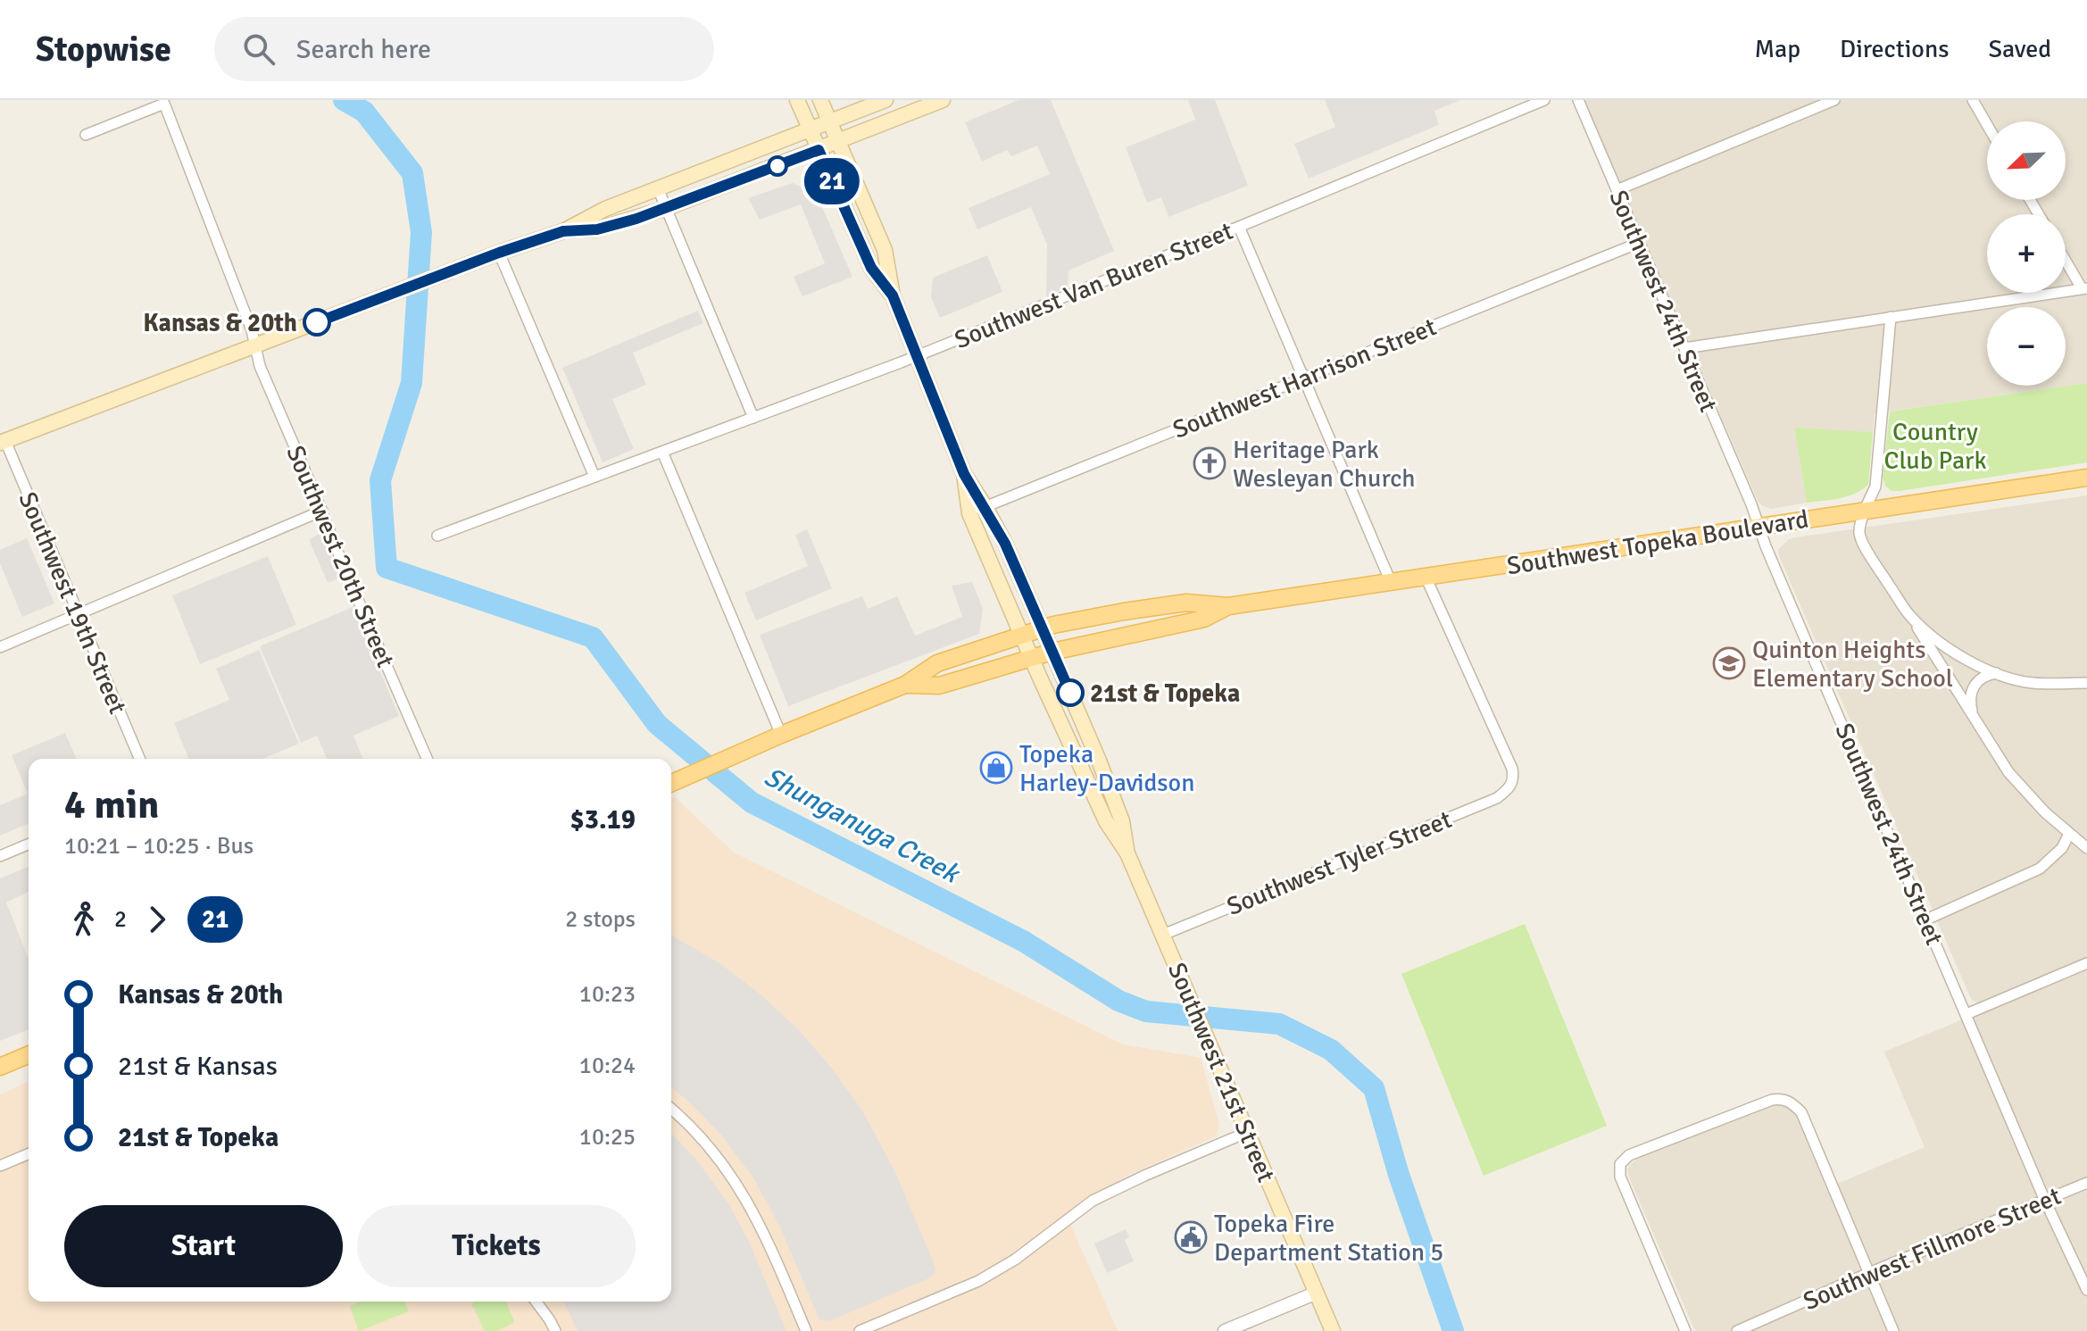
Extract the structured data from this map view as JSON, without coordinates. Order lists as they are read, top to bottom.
{
  "streets": {
    "main road": ["Southwest Topeka Boulevard", "Southwest 21st Street"],
    "street": [
      "Southwest Van Buren Street",
      "Southwest 24th Street",
      "Southwest Harrison Street",
      "Southwest 20th Street",
      "Southwest 19th Street",
      "Southwest Tyler Street",
      "Southwest Fillmore Street"
    ]
  },
  "crossings": [
    ["Southwest Van Buren Street", "Southwest 21st Street"],
    ["Southwest 24th Street", "Southwest Harrison Street"],
    ["Southwest 24th Street", "Southwest Topeka Boulevard"],
    ["Southwest 24th Street", "Southwest Fillmore Street"],
    ["Southwest Harrison Street", "Southwest 21st Street"],
    ["Southwest Topeka Boulevard", "Southwest Tyler Street"],
    ["Southwest Topeka Boulevard", "Southwest 21st Street"],
    ["Southwest Tyler Street", "Southwest 21st Street"]
  ],
  "water": ["Shunganuga Creek"],
  "parks": ["Country Club Park"],
  "places": {
    "other": ["Kansas & 20th", "21st & Topeka"],
    "church": ["Heritage Park Wesleyan Church"],
    "school or university": ["Quinton Heights Elementary School"],
    "shop": ["Topeka Harley-Davidson"],
    "public building": ["Topeka Fire Department Station 5"]
  },
  "lines": ["bus line 21"],
  "north": "bottom left",
  "page": {
    "header": "Stopwise",
    "search": "Search here",
    "nav": ["Map", "Directions", "Saved"],
    "on_map": "21",
    "map_buttons": ["+", "−"],
    "heading": ["4 min", "10:21 – 10:25 · Bus", "$3.19"],
    "legs": ["2", "21", "2 stops"],
    "list": [
      {
        "name": "Kansas & 20th",
        "value": "10:23"
      },
      {
        "name": "21st & Kansas",
        "value": "10:24"
      },
      {
        "name": "21st & Topeka",
        "value": "10:25"
      }
    ],
    "buttons": ["Start", "Tickets"]
  }
}
